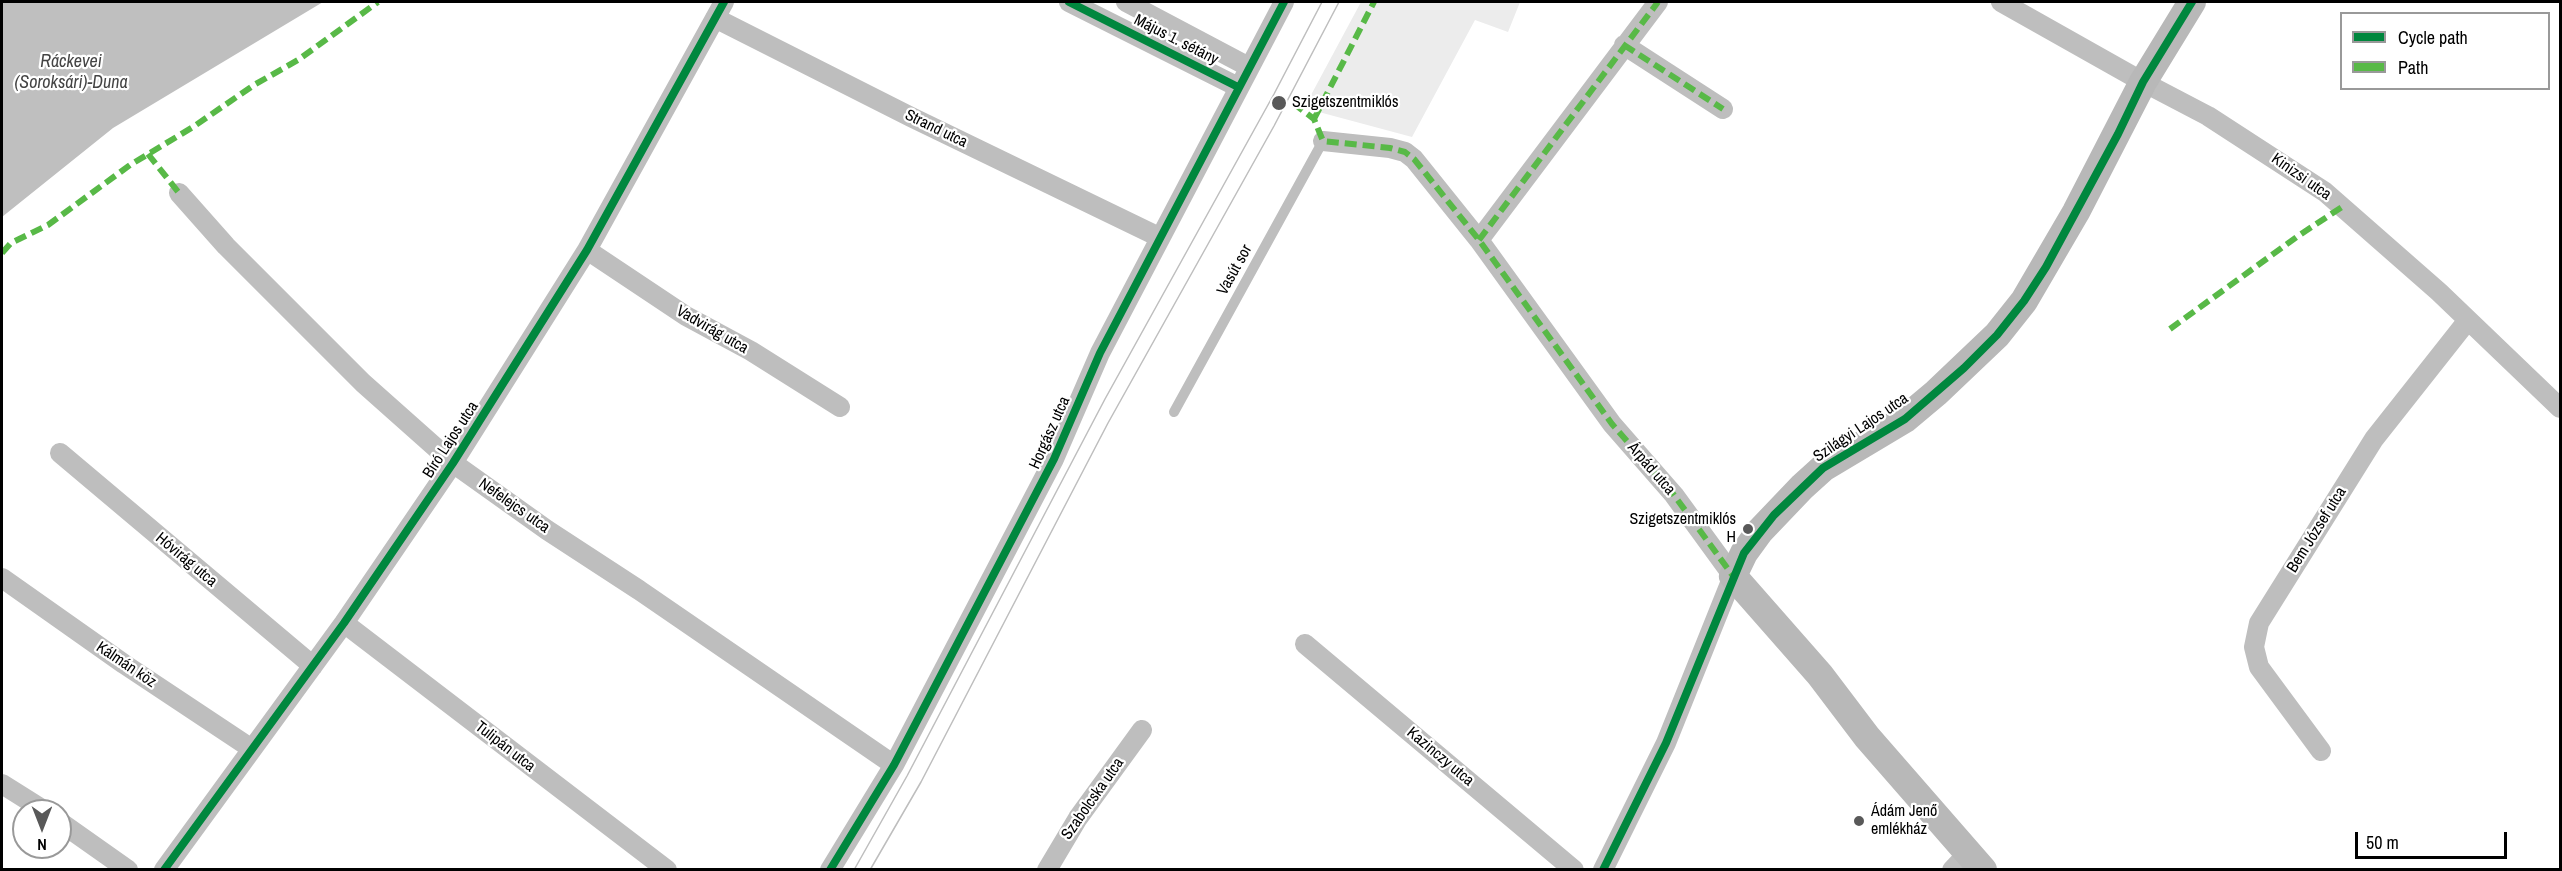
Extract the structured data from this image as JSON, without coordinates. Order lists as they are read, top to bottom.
{
  "streets": {
    "street": [
      "Május 1. sétány",
      "Strand utca",
      "Kinizsi utca",
      "Vadvirág utca",
      "Szilágyi Lajos utca",
      "Horgász utca",
      "Bíró Lajos utca",
      "Árpád utca",
      "Nefelejcs utca",
      "Bem József utca",
      "Hóvirág utca",
      "Kálmán köz",
      "Tulipán utca",
      "Kazinczy utca",
      "Szabolcska utca"
    ],
    "lane": ["Vasút sor"]
  },
  "crossings": [
    ["Május 1. sétány", "Horgász utca"],
    ["Strand utca", "Horgász utca"],
    ["Strand utca", "Bíró Lajos utca"],
    ["Kinizsi utca", "Szilágyi Lajos utca"],
    ["Kinizsi utca", "Bem József utca"],
    ["Vasút sor", "Árpád utca"],
    ["Vadvirág utca", "Bíró Lajos utca"],
    ["Szilágyi Lajos utca", "Árpád utca"],
    ["Horgász utca", "Nefelejcs utca"],
    ["Bíró Lajos utca", "Nefelejcs utca"],
    ["Bíró Lajos utca", "Hóvirág utca"],
    ["Bíró Lajos utca", "Kálmán köz"],
    ["Bíró Lajos utca", "Tulipán utca"]
  ],
  "water": ["Ráckevei (Soroksári)-Duna"],
  "places": ["Szigetszentmiklós", "Szigetszentmiklós H", "Ádám Jenő emlékház"],
  "legend": ["Cycle path", "Path"],
  "scale_bar": "50 m",
  "north": "bottom"
}
